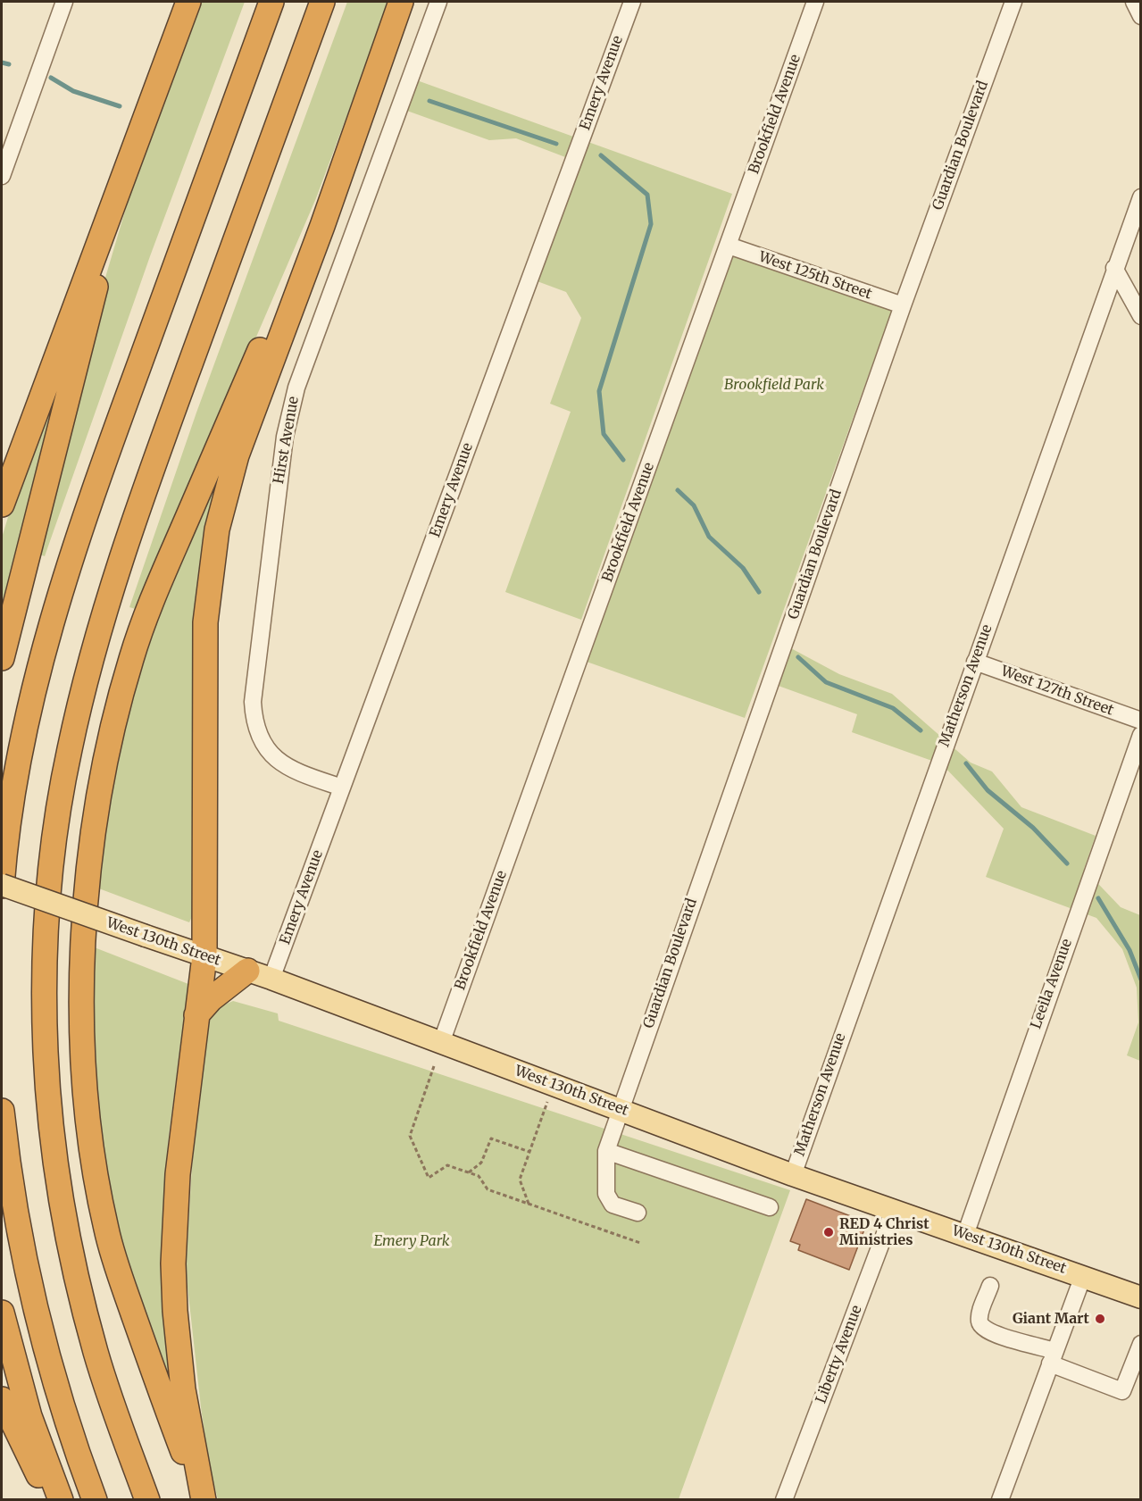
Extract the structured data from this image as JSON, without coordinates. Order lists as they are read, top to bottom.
{
  "streets": {
    "main road": ["West 130th Street"],
    "street": [
      "Emery Avenue",
      "Brookfield Avenue",
      "Guardian Boulevard",
      "West 125th Street",
      "Hirst Avenue",
      "Matherson Avenue",
      "West 127th Street",
      "Leeila Avenue",
      "Liberty Avenue"
    ]
  },
  "crossings": [
    ["Emery Avenue", "Hirst Avenue"],
    ["Emery Avenue", "West 130th Street"],
    ["Brookfield Avenue", "West 125th Street"],
    ["Brookfield Avenue", "West 130th Street"],
    ["Guardian Boulevard", "West 125th Street"],
    ["Guardian Boulevard", "West 130th Street"],
    ["Matherson Avenue", "West 127th Street"],
    ["Matherson Avenue", "West 130th Street"],
    ["West 130th Street", "Leeila Avenue"],
    ["West 130th Street", "Liberty Avenue"]
  ],
  "parks": ["Brookfield Park", "Emery Park"],
  "places": ["RED 4 Christ Ministries", "Giant Mart"]
}
